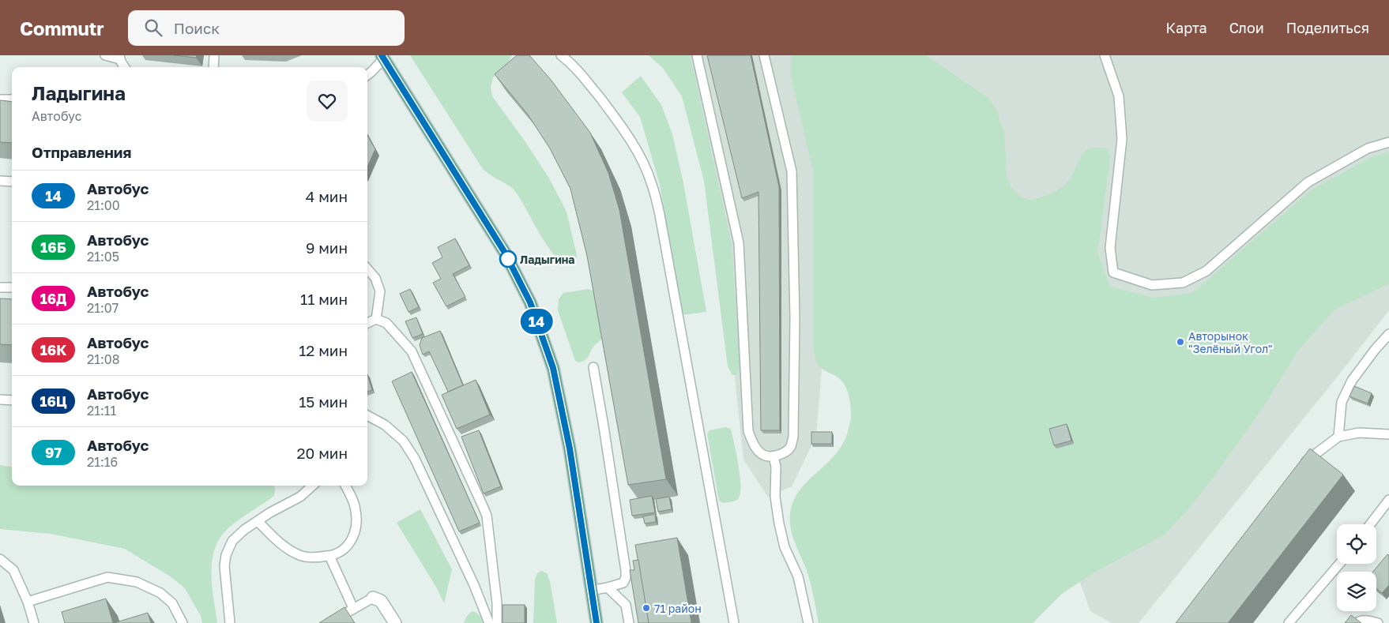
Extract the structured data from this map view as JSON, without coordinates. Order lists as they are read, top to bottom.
{
  "places": ["Ладыгина", "Авторынок \"Зелёный Угол\"", "71 район"],
  "lines": ["bus line 14"],
  "page": {
    "header": "Commutr",
    "search": "Поиск",
    "nav": ["Карта", "Слои", "Поделиться"],
    "on_map": "14",
    "heading": [
      ["Ладыгина", "Автобус"],
      "Отправления"
    ],
    "list": [
      {
        "mark": "14",
        "name": "Автобус",
        "note": "21:00",
        "value": "4 мин"
      },
      {
        "mark": "16Б",
        "name": "Автобус",
        "note": "21:05",
        "value": "9 мин"
      },
      {
        "mark": "16Д",
        "name": "Автобус",
        "note": "21:07",
        "value": "11 мин"
      },
      {
        "mark": "16К",
        "name": "Автобус",
        "note": "21:08",
        "value": "12 мин"
      },
      {
        "mark": "16Ц",
        "name": "Автобус",
        "note": "21:11",
        "value": "15 мин"
      },
      {
        "mark": "97",
        "name": "Автобус",
        "note": "21:16",
        "value": "20 мин"
      }
    ]
  }
}
